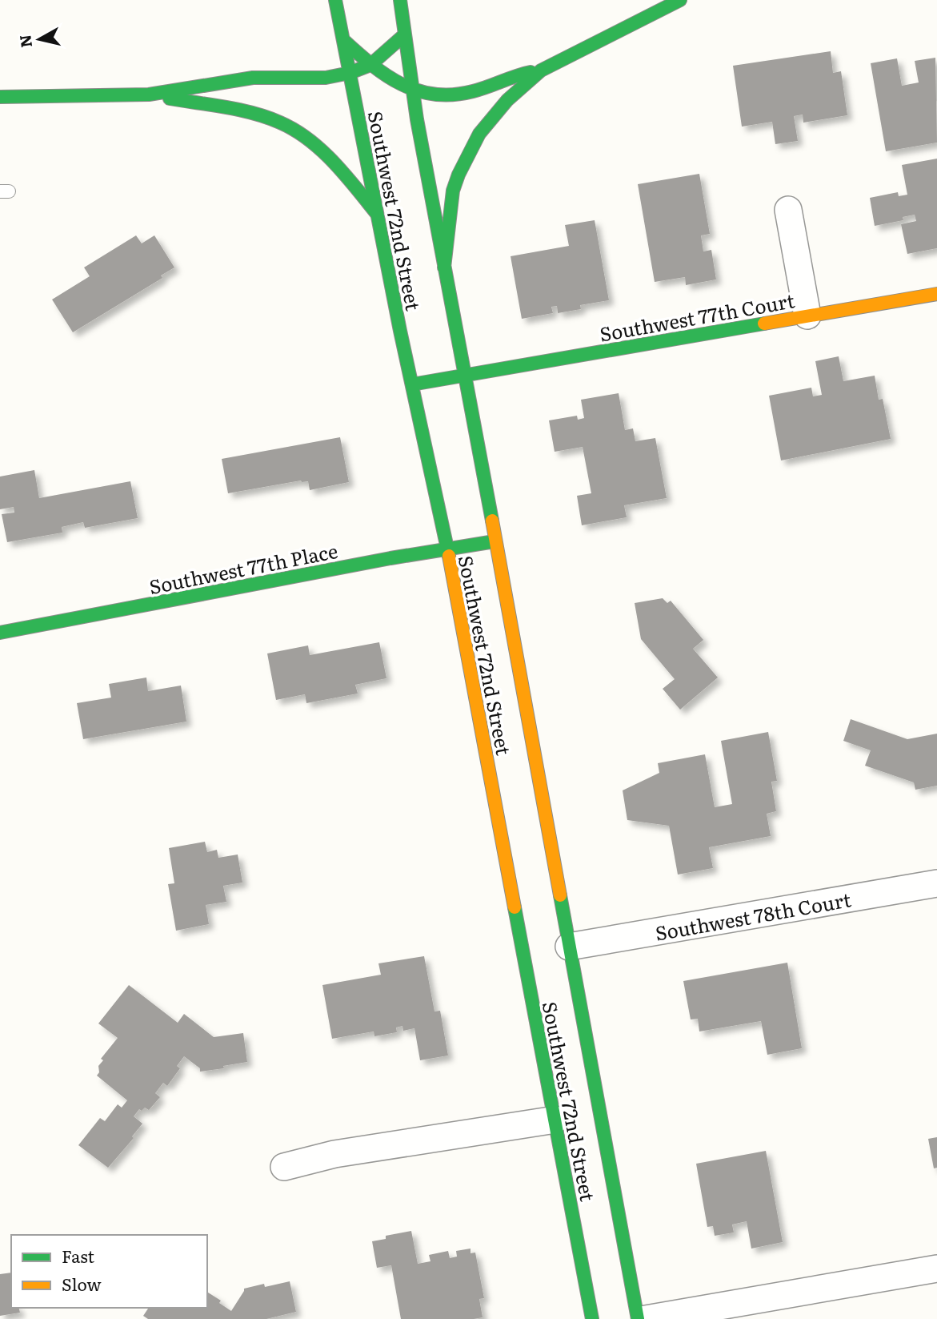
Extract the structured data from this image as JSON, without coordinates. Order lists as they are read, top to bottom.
{
  "streets": {
    "main road": ["Southwest 72nd Street", "Southwest 77th Court", "Southwest 77th Place"],
    "street": ["Southwest 78th Court"]
  },
  "crossings": [
    ["Southwest 72nd Street", "Southwest 77th Court"],
    ["Southwest 72nd Street", "Southwest 77th Place"],
    ["Southwest 72nd Street", "Southwest 78th Court"]
  ],
  "legend": ["Fast", "Slow"],
  "north": "left"
}
